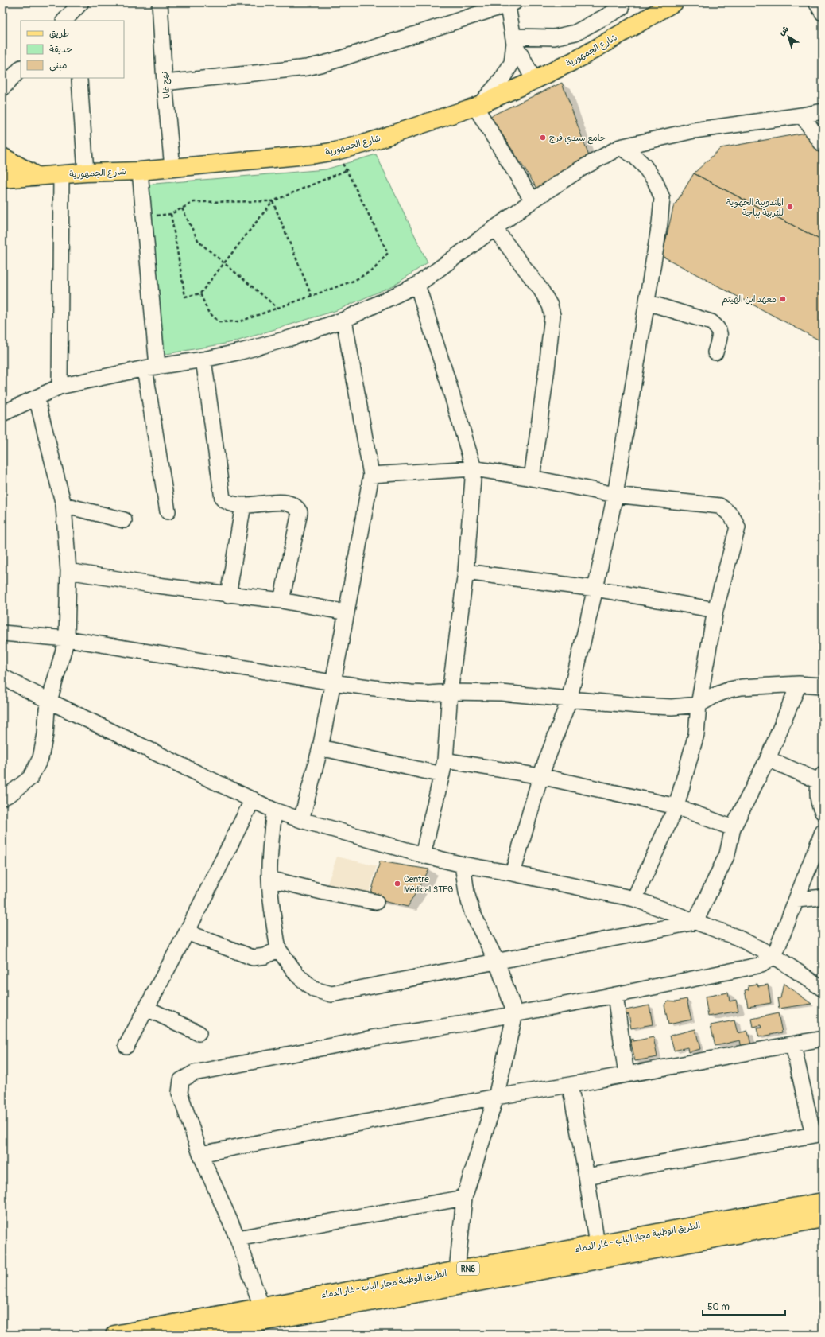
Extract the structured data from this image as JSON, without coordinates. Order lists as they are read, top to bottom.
{
  "streets": {
    "main road": ["شارع الجمهورية", "الطريق الوطنية مجاز الباب - غار الدماء", "RN6"],
    "street": ["نهج غانا"]
  },
  "crossings": [
    ["شارع الجمهورية", "نهج غانا"]
  ],
  "places": [
    "جامع سيدي فرج",
    "المندوبية الجهوية للتربية بباجة",
    "معهد ابن الهيثم",
    "Centre Médical STEG"
  ],
  "legend": ["طريق", "حديقة", "مبنى"],
  "scale_bar": "50 m",
  "north": "top left"
}
